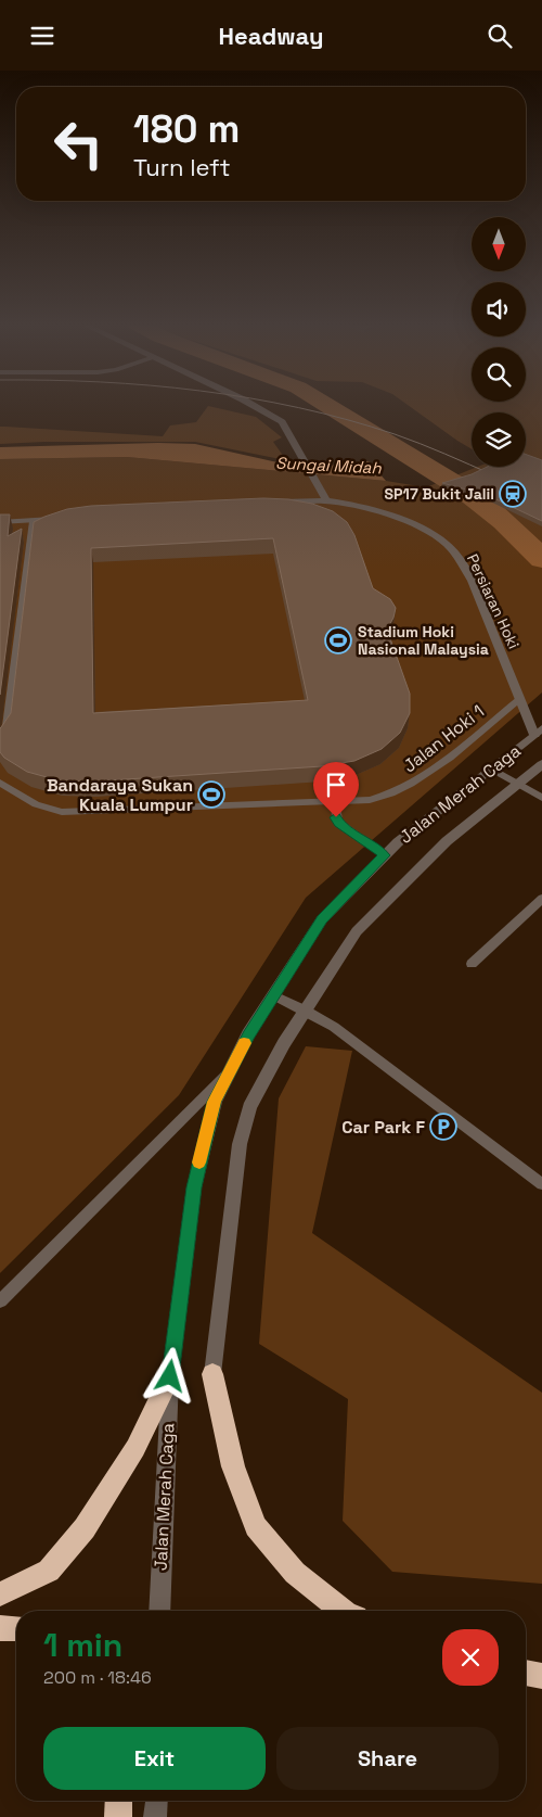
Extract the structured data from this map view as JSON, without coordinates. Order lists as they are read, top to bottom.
{
  "streets": {
    "street": ["Persiaran Hoki", "Jalan Merah Caga"],
    "lane": ["Jalan Hoki 1"]
  },
  "crossings": [
    ["Persiaran Hoki", "Jalan Hoki 1"],
    ["Persiaran Hoki", "Jalan Merah Caga"]
  ],
  "water": ["Sungai Midah"],
  "places": {
    "station": ["SP17 Bukit Jalil"],
    "sports": ["Stadium Hoki Nasional Malaysia", "Bandaraya Sukan Kuala Lumpur"],
    "parking": ["Car Park F"]
  },
  "north": "bottom",
  "page": {
    "header": "Headway",
    "turn": ["180 m", "Turn left"],
    "heading": ["1 min", "200 m · 18:46"],
    "buttons": ["Exit", "Share"]
  }
}
